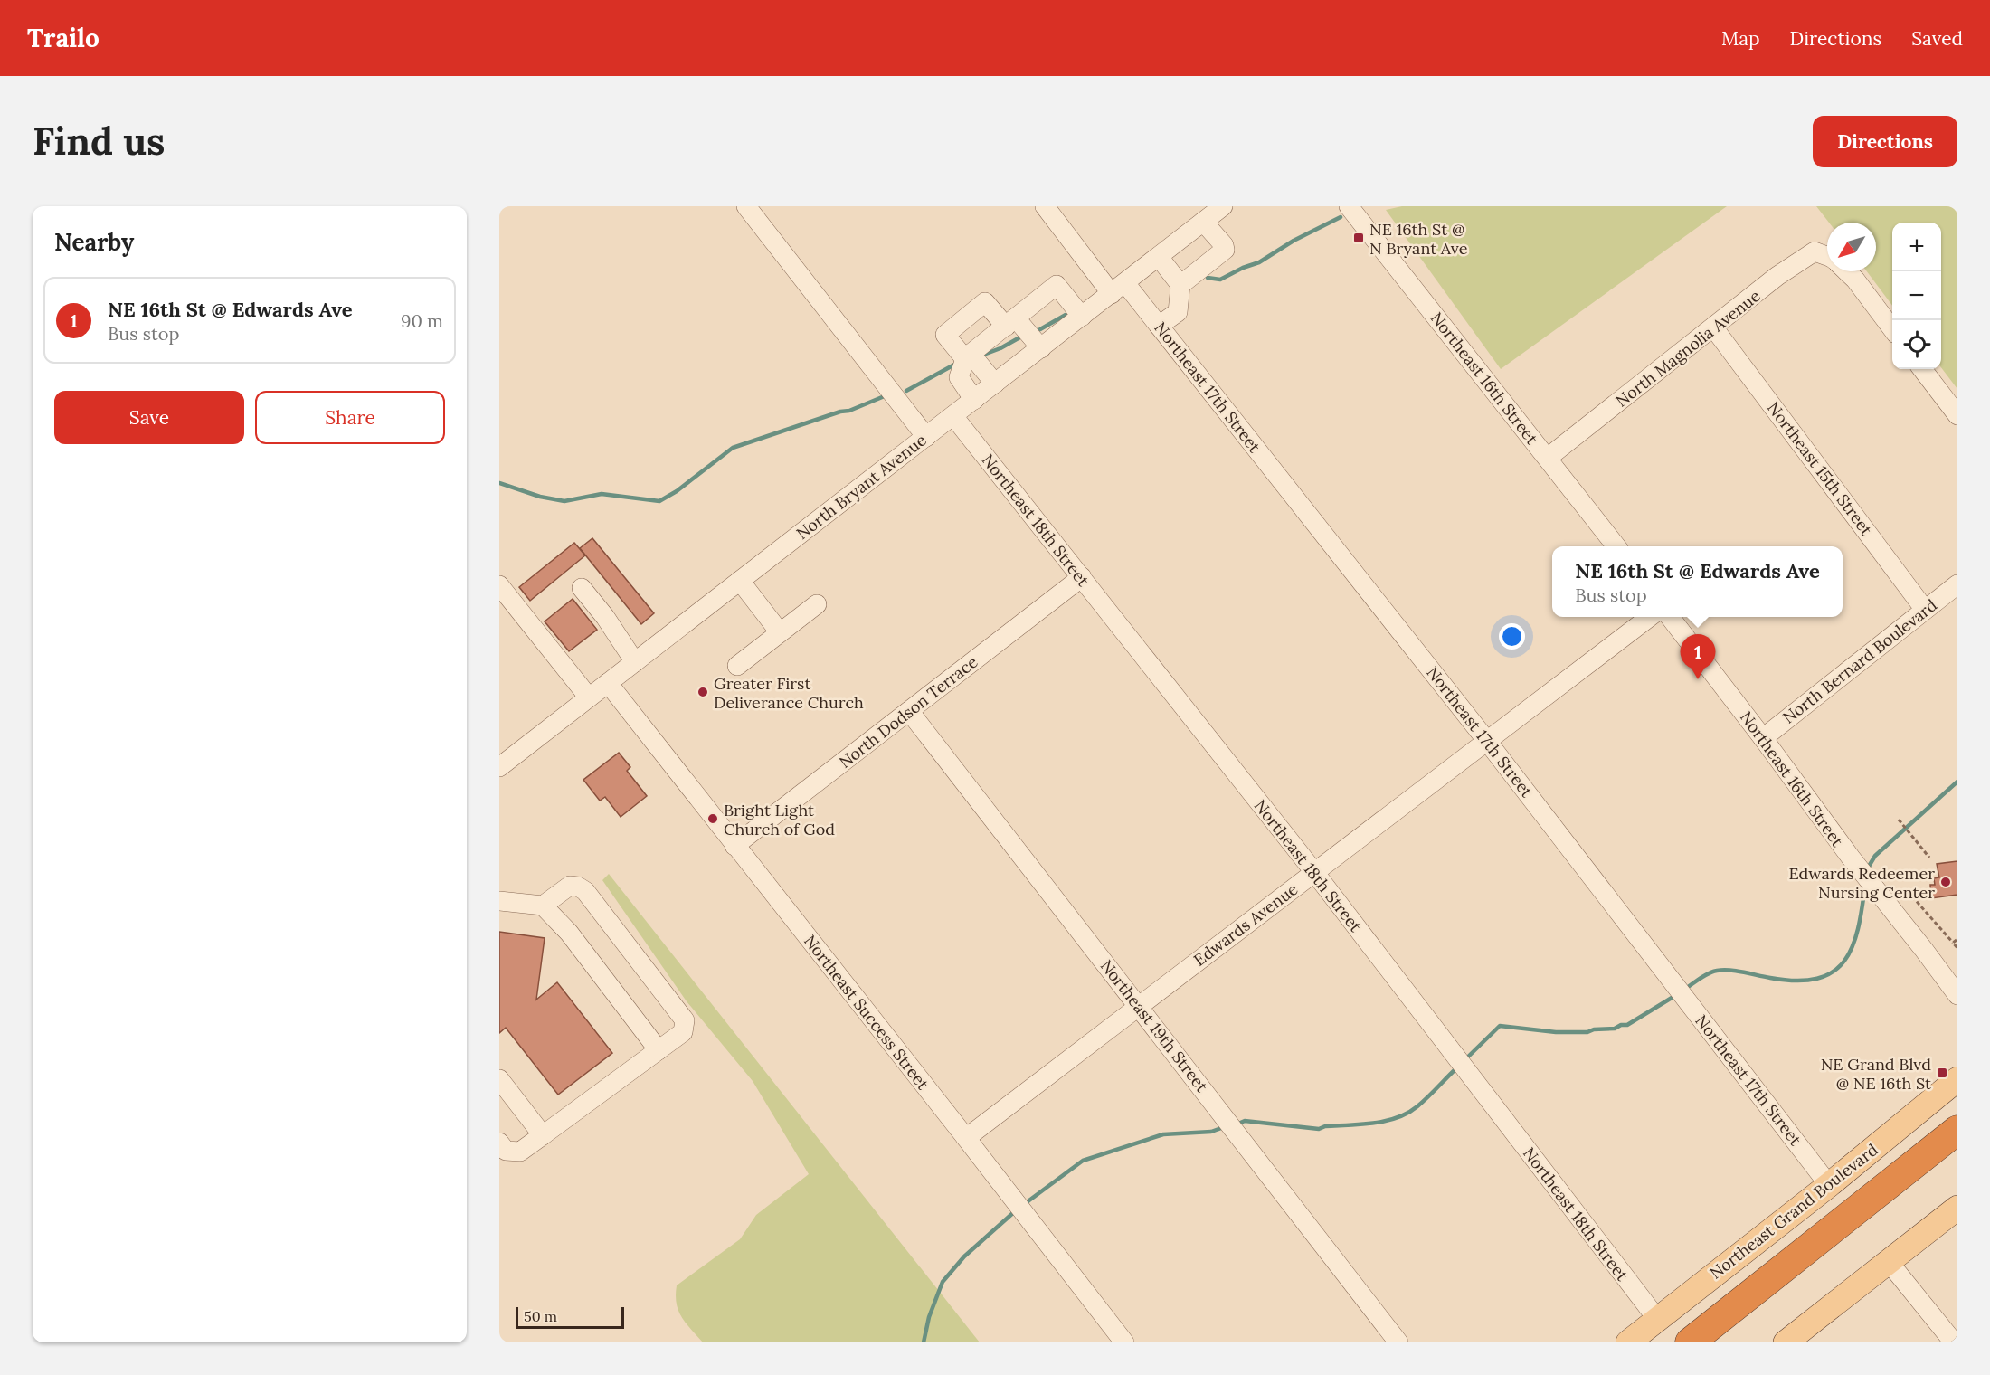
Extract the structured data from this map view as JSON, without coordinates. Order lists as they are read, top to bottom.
{
  "streets": {
    "main road": ["Northeast Grand Boulevard"],
    "street": [
      "North Magnolia Avenue",
      "Northeast 16th Street",
      "Northeast 17th Street",
      "Northeast 15th Street",
      "North Bryant Avenue",
      "Northeast 18th Street",
      "North Bernard Boulevard",
      "North Dodson Terrace",
      "Edwards Avenue",
      "Northeast Success Street",
      "Northeast 19th Street"
    ]
  },
  "crossings": [
    ["North Magnolia Avenue", "Northeast 16th Street"],
    ["North Magnolia Avenue", "Northeast 15th Street"],
    ["Northeast 16th Street", "North Bernard Boulevard"],
    ["Northeast 17th Street", "North Bryant Avenue"],
    ["Northeast 17th Street", "Edwards Avenue"],
    ["Northeast 17th Street", "Northeast Grand Boulevard"],
    ["Northeast 15th Street", "North Bernard Boulevard"],
    ["North Bryant Avenue", "Northeast 18th Street"],
    ["North Bryant Avenue", "Northeast Success Street"],
    ["Northeast 18th Street", "North Dodson Terrace"],
    ["Northeast 18th Street", "Edwards Avenue"],
    ["Northeast 18th Street", "Northeast Grand Boulevard"],
    ["North Dodson Terrace", "Northeast Success Street"],
    ["North Dodson Terrace", "Northeast 19th Street"],
    ["Edwards Avenue", "Northeast Success Street"],
    ["Edwards Avenue", "Northeast 19th Street"]
  ],
  "places": {
    "transit": ["NE 16th St @ N Bryant Ave", "NE Grand Blvd @ NE 16th St"],
    "other": ["Greater First Deliverance Church", "Bright Light Church of God", "Edwards Redeemer Nursing Center"]
  },
  "scale_bar": "50 m",
  "north": "bottom left",
  "page": {
    "header": "Trailo",
    "nav": ["Map", "Directions", "Saved"],
    "buttons": [
      "Directions",
      ["Save", "Share"]
    ],
    "title": "Find us",
    "heading": "Nearby",
    "map_buttons": ["+", "−"],
    "list": [
      {
        "mark": "1",
        "name": "NE 16th St @ Edwards Ave",
        "note": "Bus stop",
        "value": "90 m"
      }
    ],
    "popup": ["NE 16th St @ Edwards Ave", "Bus stop"],
    "pins": "1",
    "scale": "50 m"
  }
}
